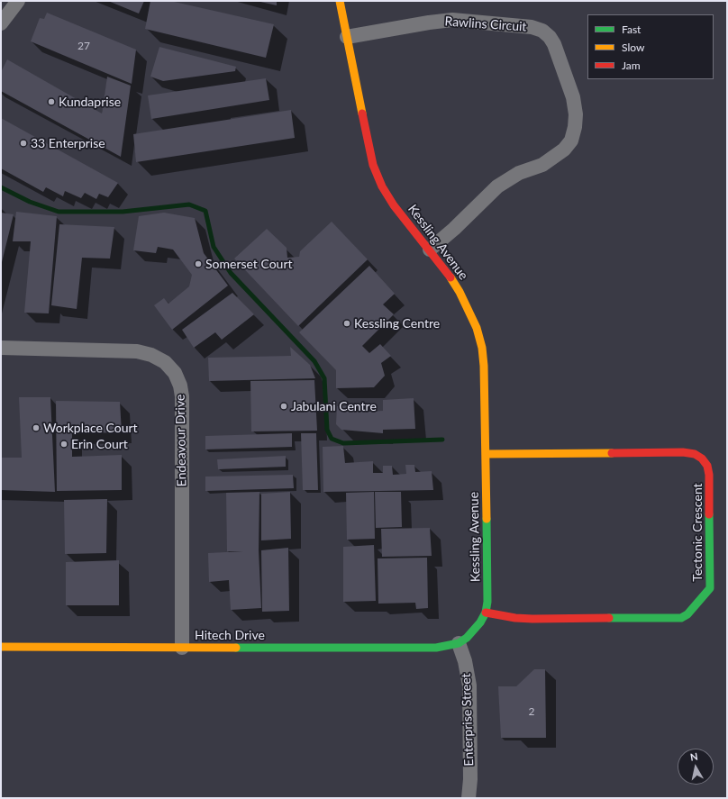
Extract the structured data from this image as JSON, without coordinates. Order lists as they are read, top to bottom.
{
  "streets": {
    "street": [
      "Rawlins Circuit",
      "Kessling Avenue",
      "Endeavour Drive",
      "Tectonic Crescent",
      "Hitech Drive",
      "Enterprise Street"
    ]
  },
  "crossings": [
    ["Rawlins Circuit", "Kessling Avenue"],
    ["Kessling Avenue", "Tectonic Crescent"],
    ["Kessling Avenue", "Hitech Drive"],
    ["Kessling Avenue", "Enterprise Street"],
    ["Endeavour Drive", "Hitech Drive"],
    ["Hitech Drive", "Enterprise Street"]
  ],
  "places": [
    "Kundaprise",
    "33 Enterprise",
    "Somerset Court",
    "Kessling Centre",
    "Jabulani Centre",
    "Workplace Court",
    "Erin Court"
  ],
  "house_numbers": ["27", "2"],
  "legend": ["Fast", "Slow", "Jam"],
  "north": "top"
}
